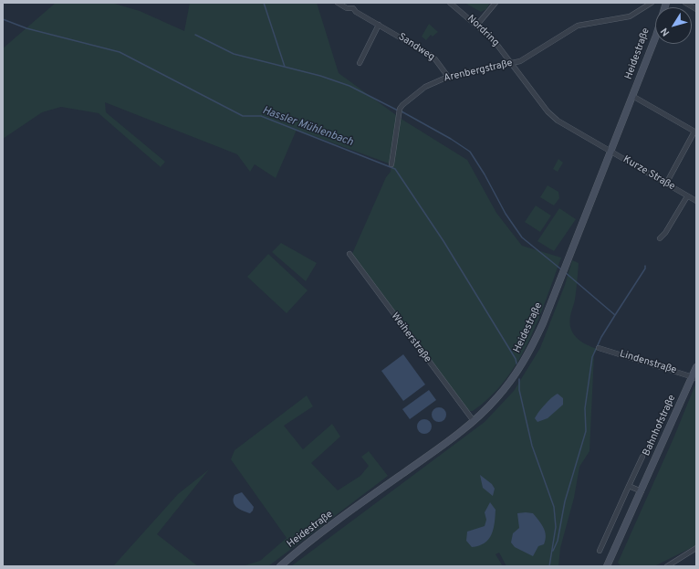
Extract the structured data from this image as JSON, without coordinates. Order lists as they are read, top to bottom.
{
  "streets": {
    "main road": ["Heidestraße", "Bahnhofstraße"],
    "street": [
      "Nordring",
      "Sandweg",
      "Arenbergstraße",
      "Kurze Straße",
      "Weiherstraße",
      "Lindenstraße"
    ]
  },
  "crossings": [
    ["Nordring", "Heidestraße"],
    ["Nordring", "Arenbergstraße"],
    ["Nordring", "Kurze Straße"],
    ["Sandweg", "Arenbergstraße"],
    ["Heidestraße", "Kurze Straße"],
    ["Heidestraße", "Weiherstraße"],
    ["Lindenstraße", "Bahnhofstraße"]
  ],
  "water": ["Hassler Mühlenbach"],
  "north": "bottom left"
}
